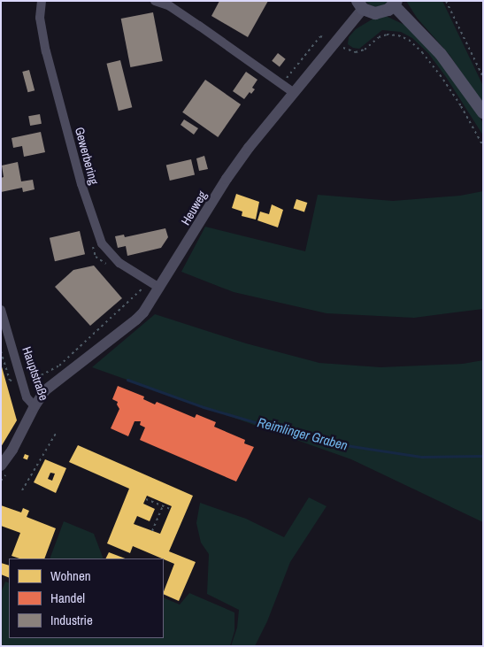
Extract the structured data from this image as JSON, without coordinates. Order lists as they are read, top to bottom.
{
  "streets": {
    "street": ["Gewerbering", "Heuweg", "Hauptstraße"]
  },
  "crossings": [
    ["Gewerbering", "Heuweg"],
    ["Heuweg", "Hauptstraße"]
  ],
  "water": ["Reimlinger Graben"],
  "legend": ["Wohnen", "Handel", "Industrie"]
}
